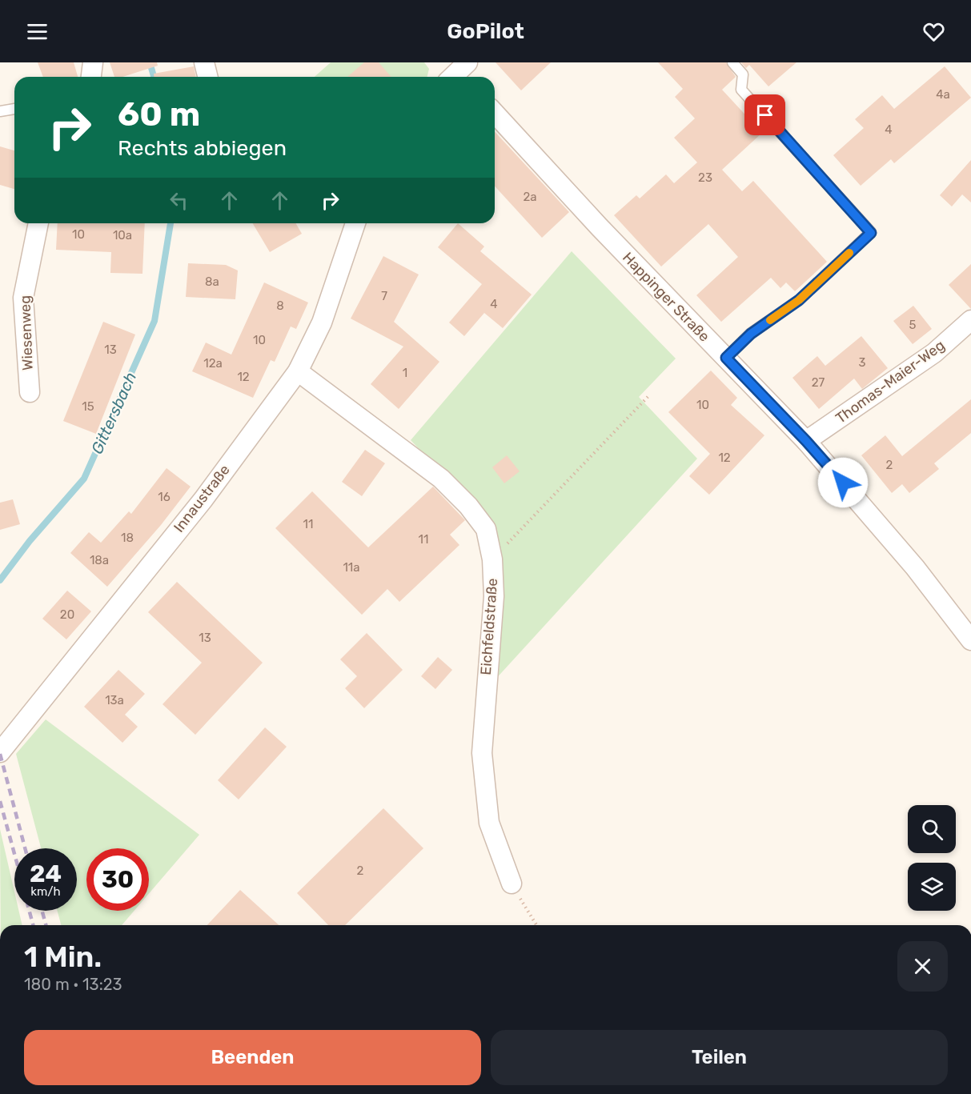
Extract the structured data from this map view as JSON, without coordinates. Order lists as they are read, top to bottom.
{
  "streets": {
    "street": [
      "Happinger Straße",
      "Wiesenweg",
      "Thomas-Maier-Weg",
      "Innaustraße",
      "Eichfeldstraße"
    ]
  },
  "crossings": [
    ["Happinger Straße", "Thomas-Maier-Weg"],
    ["Innaustraße", "Eichfeldstraße"]
  ],
  "water": ["Gittersbach"],
  "house_numbers": [
    "4a",
    "4",
    "23",
    "2a",
    "10",
    "10a",
    "8a",
    "7",
    "4",
    "8",
    "5",
    "10",
    "13",
    "3",
    "12a",
    "1",
    "12",
    "27",
    "10",
    "15",
    "12",
    "2",
    "16",
    "11",
    "18",
    "11",
    "18a",
    "11a",
    "20",
    "13",
    "13a",
    "2"
  ],
  "page": {
    "header": "GoPilot",
    "turn": ["60 m", "Rechts abbiegen"],
    "speed": "24 km/h",
    "limit": "30",
    "heading": ["1 Min.", "180 m · 13:23"],
    "buttons": ["Beenden", "Teilen"]
  }
}
